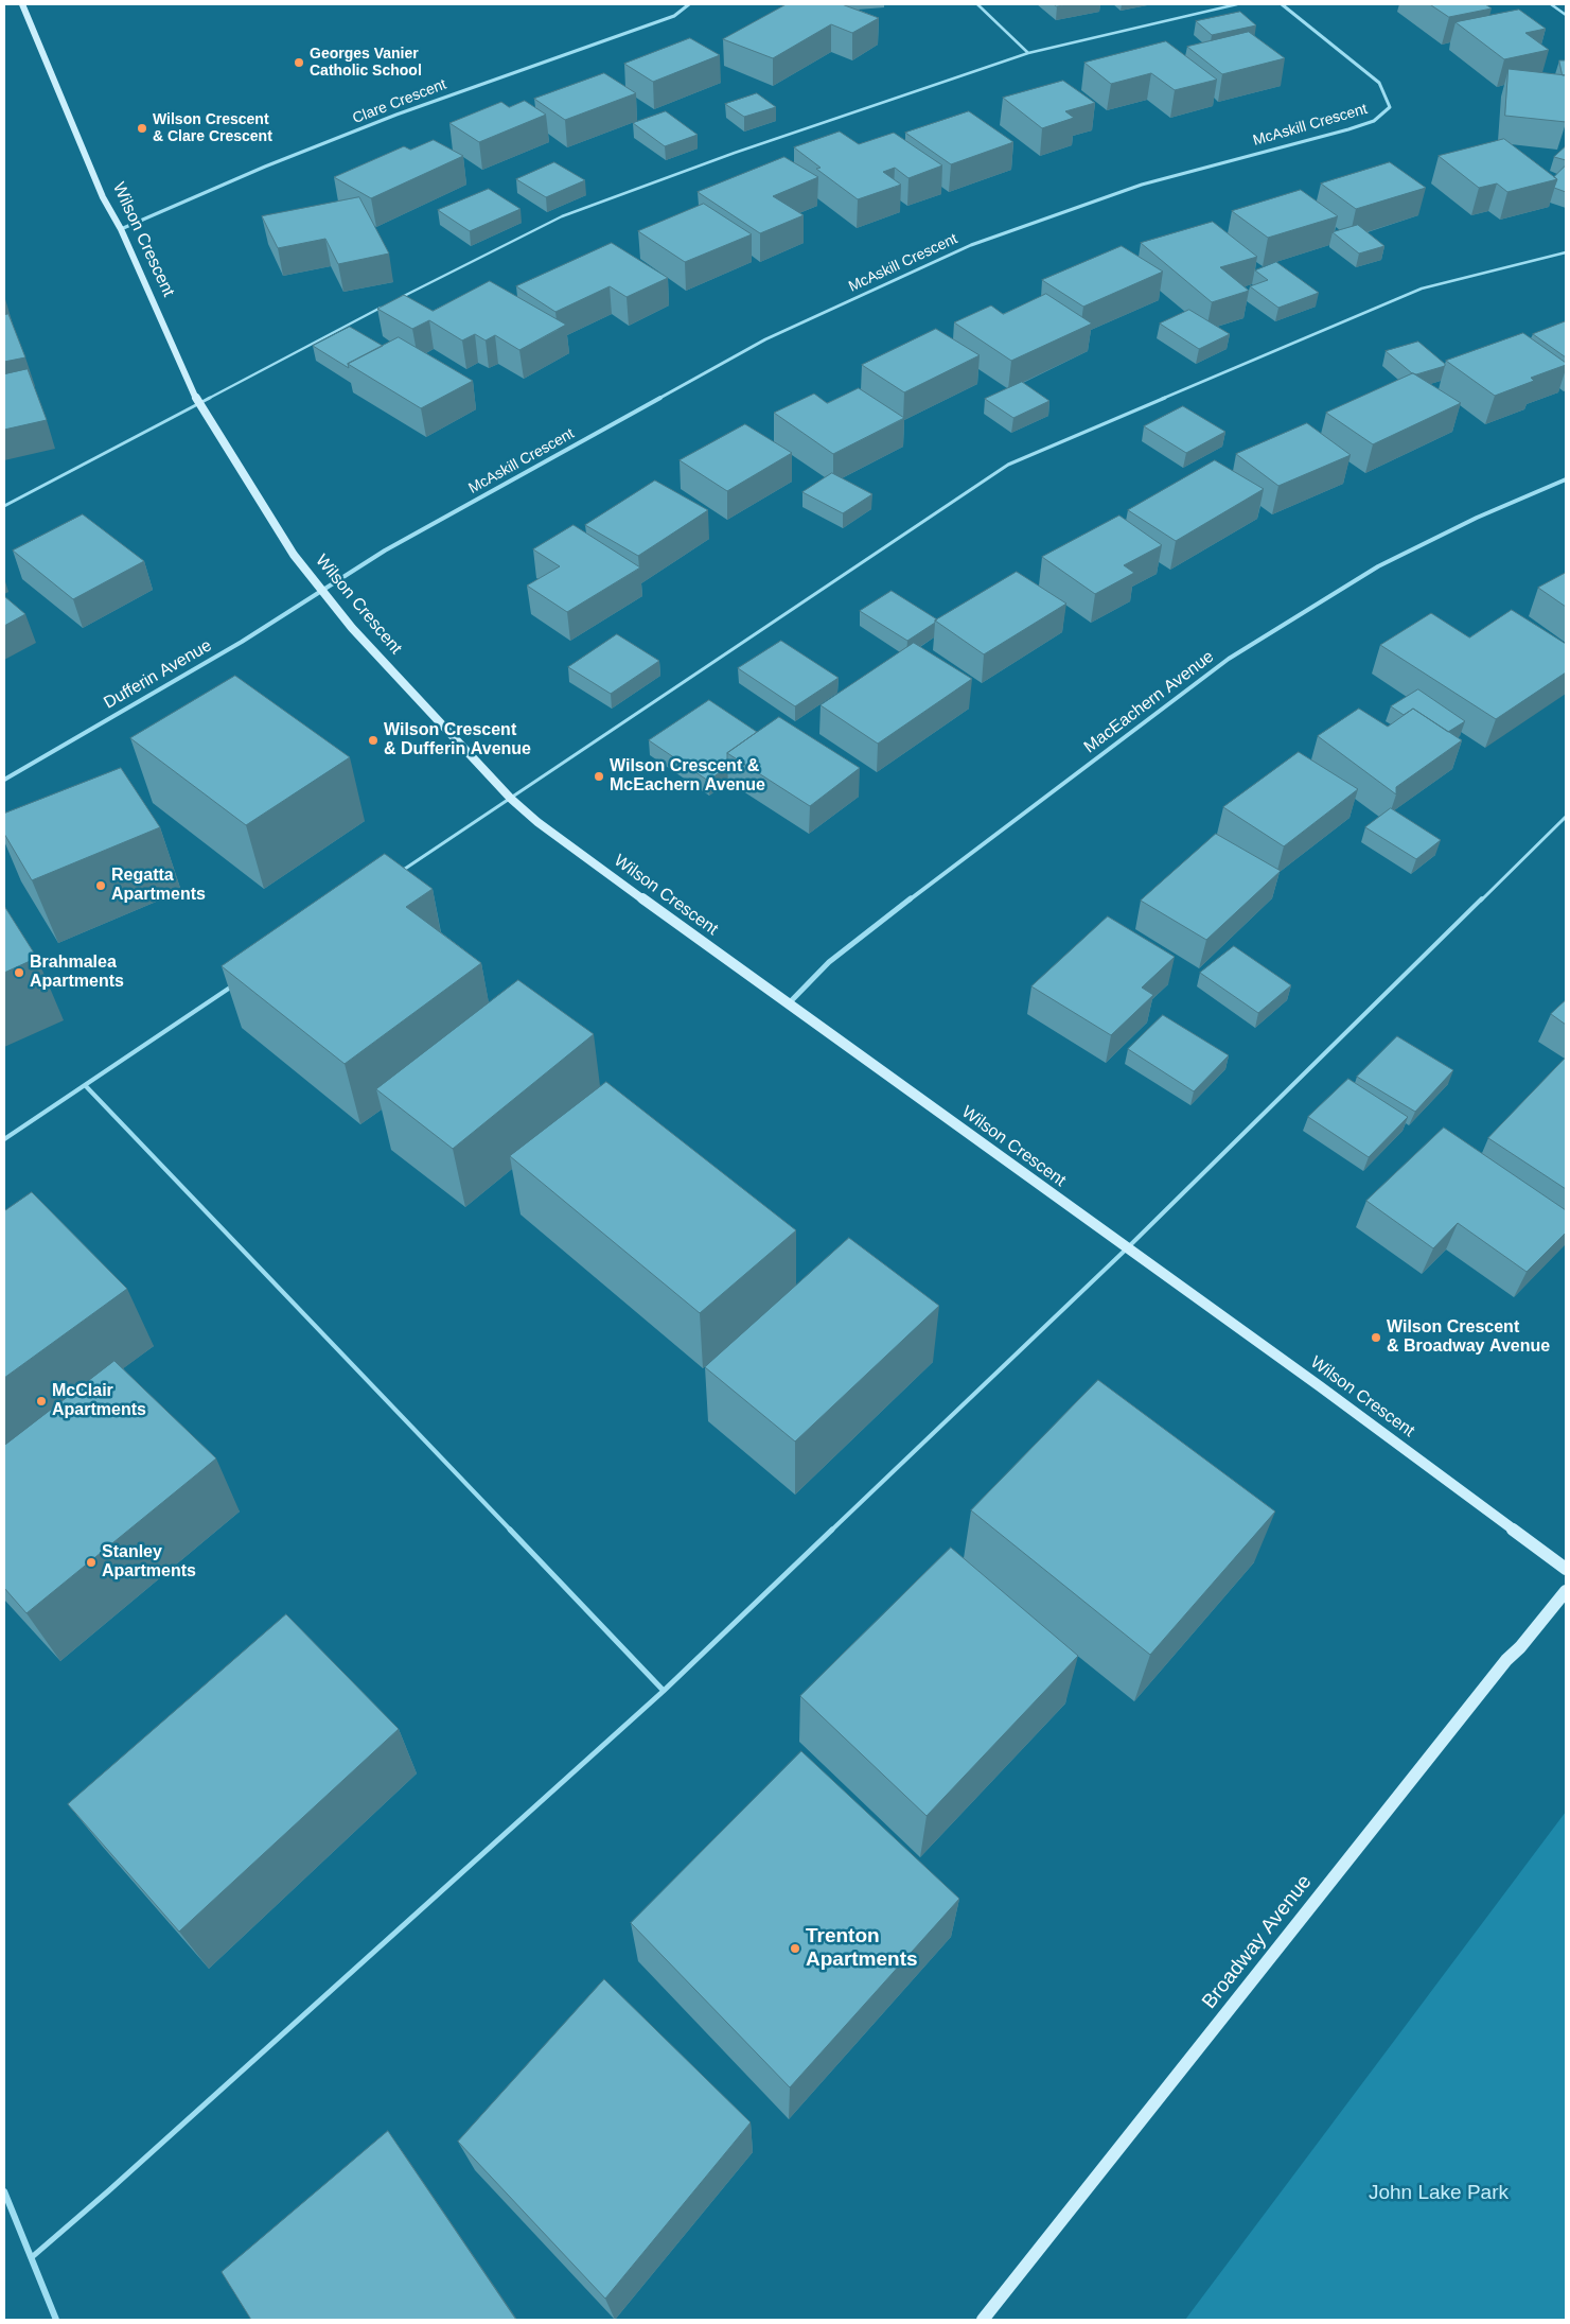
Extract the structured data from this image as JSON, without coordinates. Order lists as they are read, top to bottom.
{
  "streets": {
    "street": [
      "Clare Crescent",
      "McAskill Crescent",
      "Wilson Crescent",
      "Dufferin Avenue",
      "MacEachern Avenue",
      "Broadway Avenue"
    ]
  },
  "crossings": [
    ["Clare Crescent", "Wilson Crescent"],
    ["McAskill Crescent", "Wilson Crescent"],
    ["McAskill Crescent", "Dufferin Avenue"],
    ["Wilson Crescent", "Dufferin Avenue"],
    ["Wilson Crescent", "MacEachern Avenue"]
  ],
  "parks": ["John Lake Park"],
  "places": [
    "Georges Vanier Catholic School",
    "Wilson Crescent & Clare Crescent",
    "Wilson Crescent & Dufferin Avenue",
    "Wilson Crescent & McEachern Avenue",
    "Regatta Apartments",
    "Brahmalea Apartments",
    "Wilson Crescent & Broadway Avenue",
    "McClair Apartments",
    "Stanley Apartments",
    "Trenton Apartments"
  ]
}
